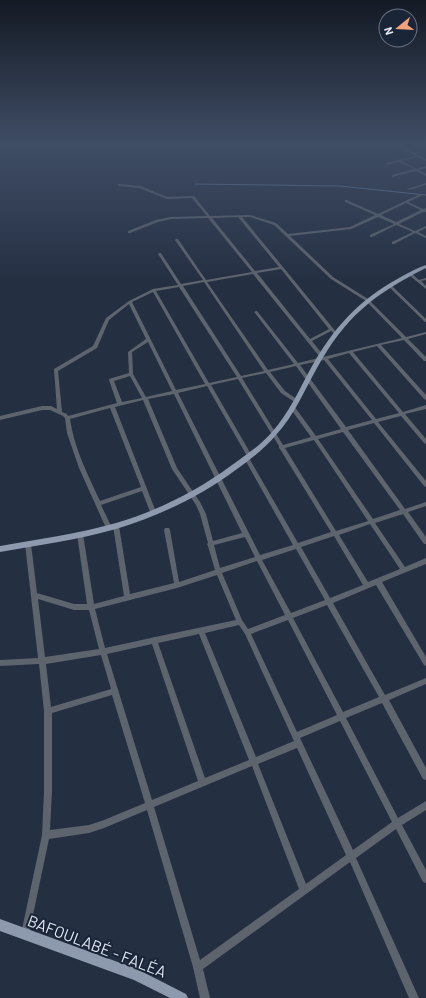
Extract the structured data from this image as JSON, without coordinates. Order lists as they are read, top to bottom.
{
  "streets": {
    "main road": ["BAFOULABÉ - FALÉA"]
  },
  "north": "left"
}
